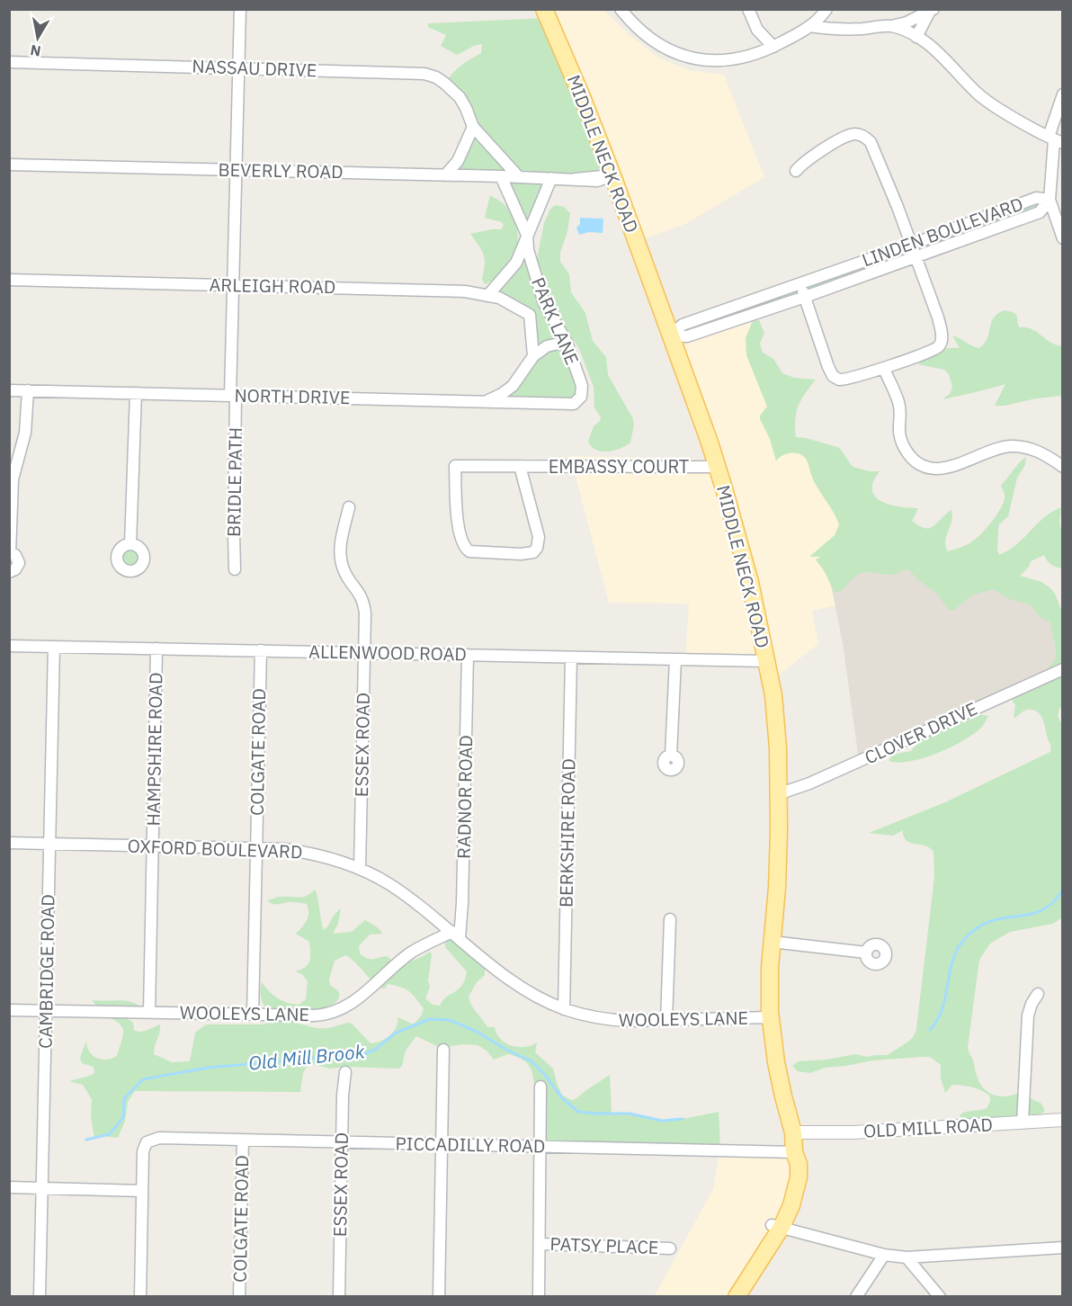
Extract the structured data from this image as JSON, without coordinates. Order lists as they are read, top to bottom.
{
  "streets": {
    "main road": ["MIDDLE NECK ROAD"],
    "street": [
      "NASSAU DRIVE",
      "BEVERLY ROAD",
      "LINDEN BOULEVARD",
      "ARLEIGH ROAD",
      "PARK LANE",
      "NORTH DRIVE",
      "EMBASSY COURT",
      "BRIDLE PATH",
      "ALLENWOOD ROAD",
      "CLOVER DRIVE",
      "ESSEX ROAD",
      "HAMPSHIRE ROAD",
      "COLGATE ROAD",
      "RADNOR ROAD",
      "BERKSHIRE ROAD",
      "OXFORD BOULEVARD",
      "CAMBRIDGE ROAD",
      "WOOLEYS LANE",
      "OLD MILL ROAD",
      "PICCADILLY ROAD",
      "PATSY PLACE"
    ]
  },
  "crossings": [
    ["NASSAU DRIVE", "BEVERLY ROAD"],
    ["NASSAU DRIVE", "BRIDLE PATH"],
    ["MIDDLE NECK ROAD", "BEVERLY ROAD"],
    ["MIDDLE NECK ROAD", "LINDEN BOULEVARD"],
    ["MIDDLE NECK ROAD", "EMBASSY COURT"],
    ["MIDDLE NECK ROAD", "ALLENWOOD ROAD"],
    ["MIDDLE NECK ROAD", "CLOVER DRIVE"],
    ["MIDDLE NECK ROAD", "WOOLEYS LANE"],
    ["MIDDLE NECK ROAD", "OLD MILL ROAD"],
    ["MIDDLE NECK ROAD", "PICCADILLY ROAD"],
    ["BEVERLY ROAD", "PARK LANE"],
    ["BEVERLY ROAD", "BRIDLE PATH"],
    ["ARLEIGH ROAD", "PARK LANE"],
    ["ARLEIGH ROAD", "BRIDLE PATH"],
    ["PARK LANE", "NORTH DRIVE"],
    ["NORTH DRIVE", "BRIDLE PATH"],
    ["ALLENWOOD ROAD", "ESSEX ROAD"],
    ["ALLENWOOD ROAD", "HAMPSHIRE ROAD"],
    ["ALLENWOOD ROAD", "COLGATE ROAD"],
    ["ALLENWOOD ROAD", "RADNOR ROAD"],
    ["ALLENWOOD ROAD", "BERKSHIRE ROAD"],
    ["ALLENWOOD ROAD", "CAMBRIDGE ROAD"],
    ["ESSEX ROAD", "OXFORD BOULEVARD"],
    ["ESSEX ROAD", "PICCADILLY ROAD"],
    ["HAMPSHIRE ROAD", "OXFORD BOULEVARD"],
    ["HAMPSHIRE ROAD", "WOOLEYS LANE"],
    ["COLGATE ROAD", "OXFORD BOULEVARD"],
    ["COLGATE ROAD", "WOOLEYS LANE"],
    ["COLGATE ROAD", "PICCADILLY ROAD"],
    ["RADNOR ROAD", "OXFORD BOULEVARD"],
    ["RADNOR ROAD", "WOOLEYS LANE"],
    ["BERKSHIRE ROAD", "WOOLEYS LANE"],
    ["OXFORD BOULEVARD", "CAMBRIDGE ROAD"],
    ["OXFORD BOULEVARD", "WOOLEYS LANE"],
    ["CAMBRIDGE ROAD", "WOOLEYS LANE"]
  ],
  "water": ["Old Mill Brook"],
  "north": "bottom"
}
